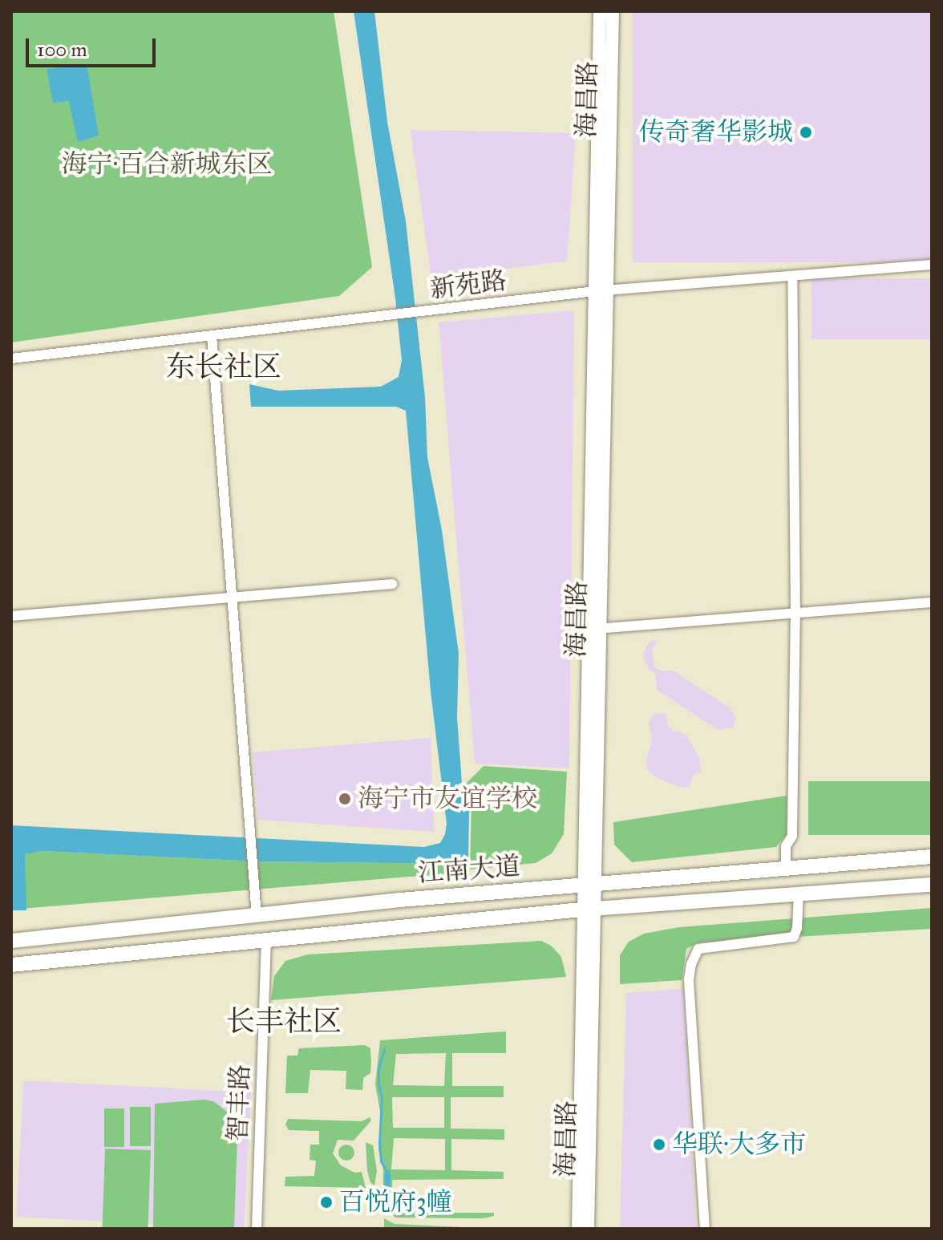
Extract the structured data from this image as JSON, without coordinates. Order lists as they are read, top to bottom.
{
  "streets": {
    "highway": ["江南大道"],
    "main road": ["海昌路"],
    "street": ["新苑路", "智丰路"]
  },
  "crossings": [
    ["海昌路", "新苑路"],
    ["海昌路", "江南大道"],
    ["江南大道", "智丰路"]
  ],
  "districts": ["东长社区", "长丰社区"],
  "parks": ["海宁·百合新城东区"],
  "places": [
    "传奇奢华影城",
    "海宁市友谊学校",
    "华联·大多市",
    "百悦府3幢"
  ],
  "scale_bar": "100 m"
}
